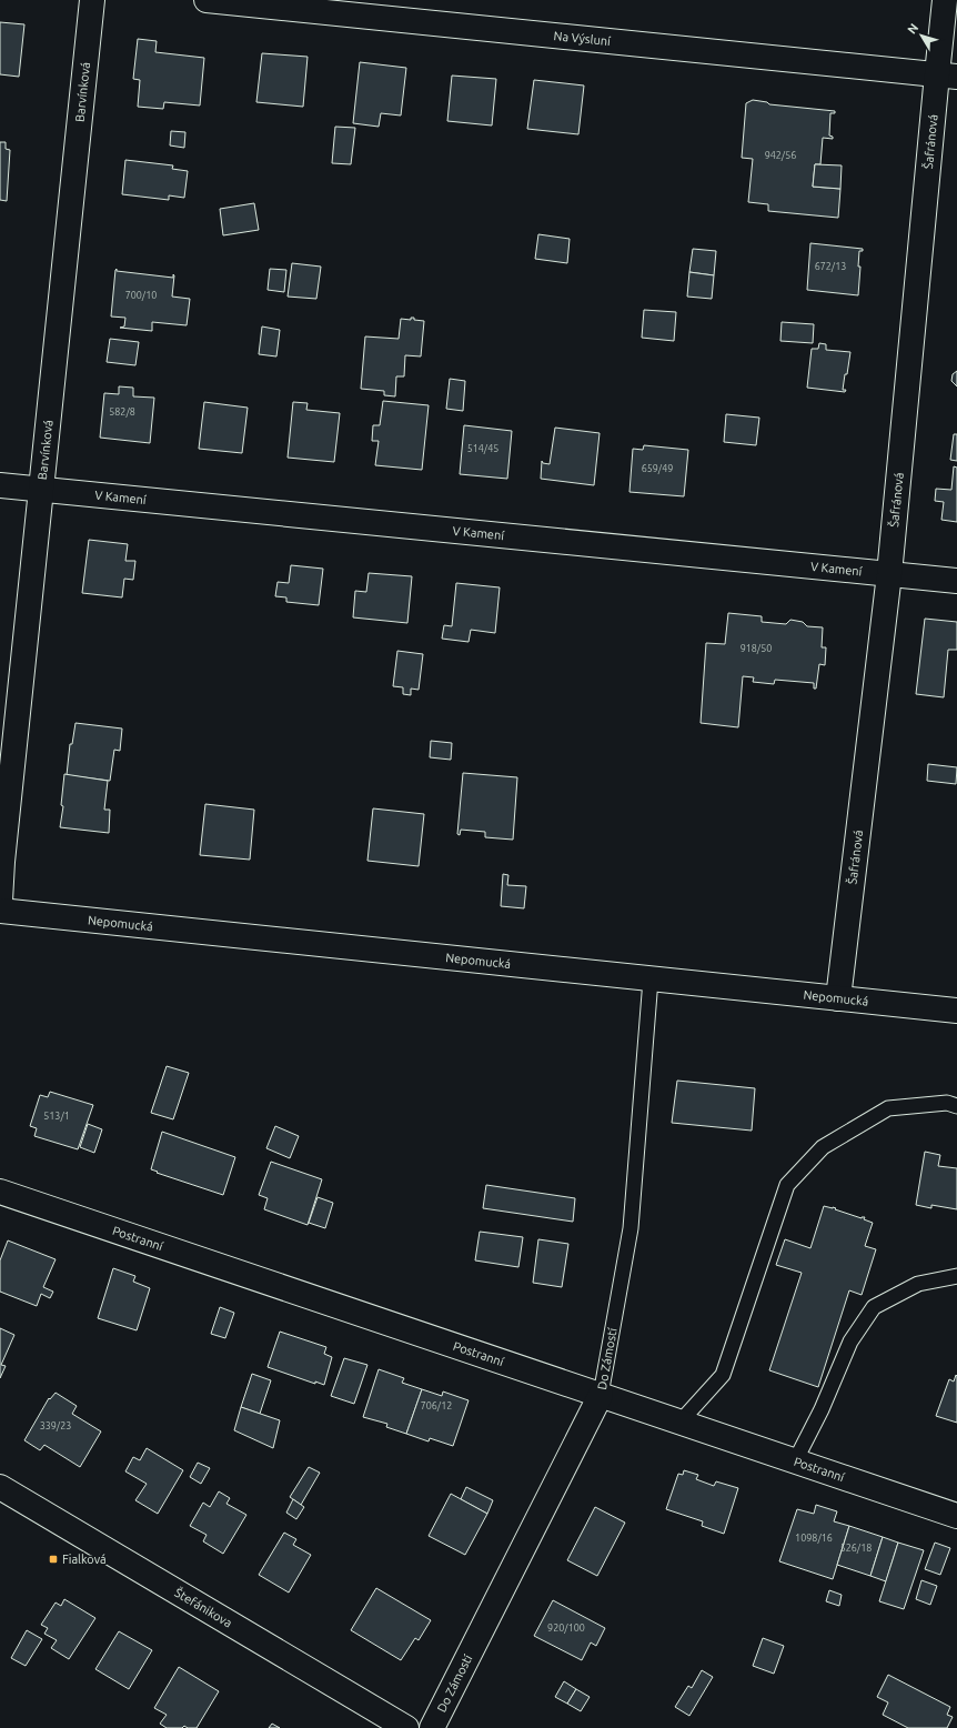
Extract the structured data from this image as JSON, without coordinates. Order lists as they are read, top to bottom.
{
  "streets": {
    "street": [
      "Na Výsluní",
      "Barvínková",
      "Šafránová",
      "V Kamení",
      "Nepomucká",
      "Postranní",
      "Do Zámostí",
      "Štefánikova"
    ]
  },
  "crossings": [
    ["Na Výsluní", "Šafránová"],
    ["Barvínková", "V Kamení"],
    ["Šafránová", "V Kamení"],
    ["Šafránová", "Nepomucká"],
    ["Nepomucká", "Do Zámostí"],
    ["Postranní", "Do Zámostí"]
  ],
  "places": {
    "transit": ["Fialková"]
  },
  "house_numbers": [
    "942/56",
    "672/13",
    "700/10",
    "582/8",
    "514/45",
    "659/49",
    "918/50",
    "513/1",
    "706/12",
    "339/23",
    "1098/16",
    "526/18",
    "920/100"
  ],
  "north": "top left"
}
